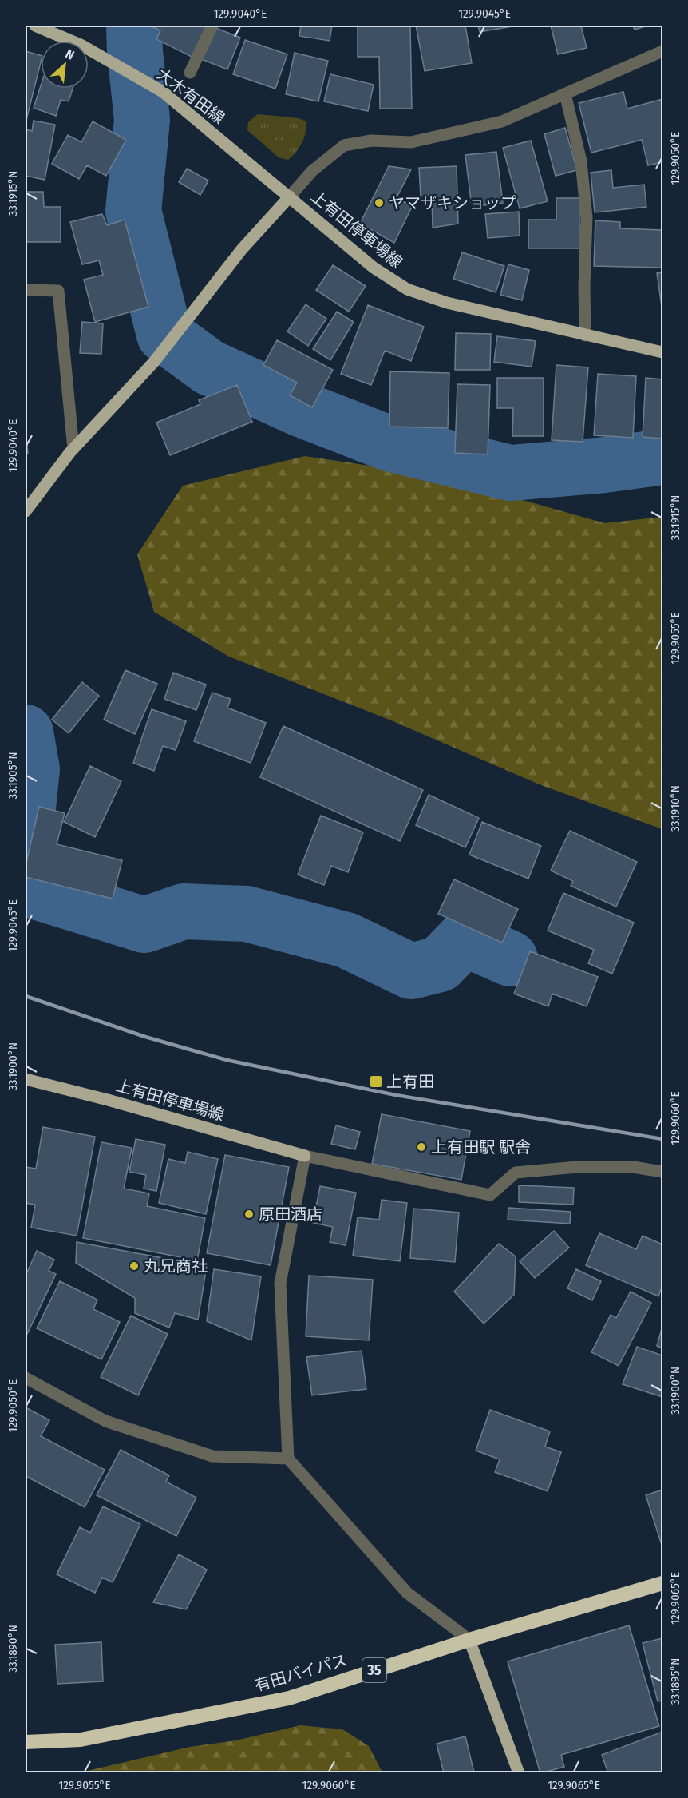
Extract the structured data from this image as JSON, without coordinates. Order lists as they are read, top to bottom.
{
  "streets": {
    "highway": ["35", "有田バイパス"],
    "main road": ["大木有田線", "上有田停車場線"]
  },
  "crossings": [
    ["大木有田線", "上有田停車場線"]
  ],
  "places": {
    "other": [
      "ヤマザキショップ",
      "上有田駅 駅舎",
      "原田酒店",
      "丸兄商社"
    ],
    "transit": ["上有田"]
  },
  "north": "top right",
  "coordinates": [
    "129.9040°E",
    "129.9045°E",
    "129.9050°E",
    "33.1915°N",
    "129.9055°E",
    "33.1905°N",
    "33.1910°N",
    "33.1900°N",
    "129.9060°E",
    "129.9065°E",
    "33.1890°N",
    "33.1895°N"
  ]
}
